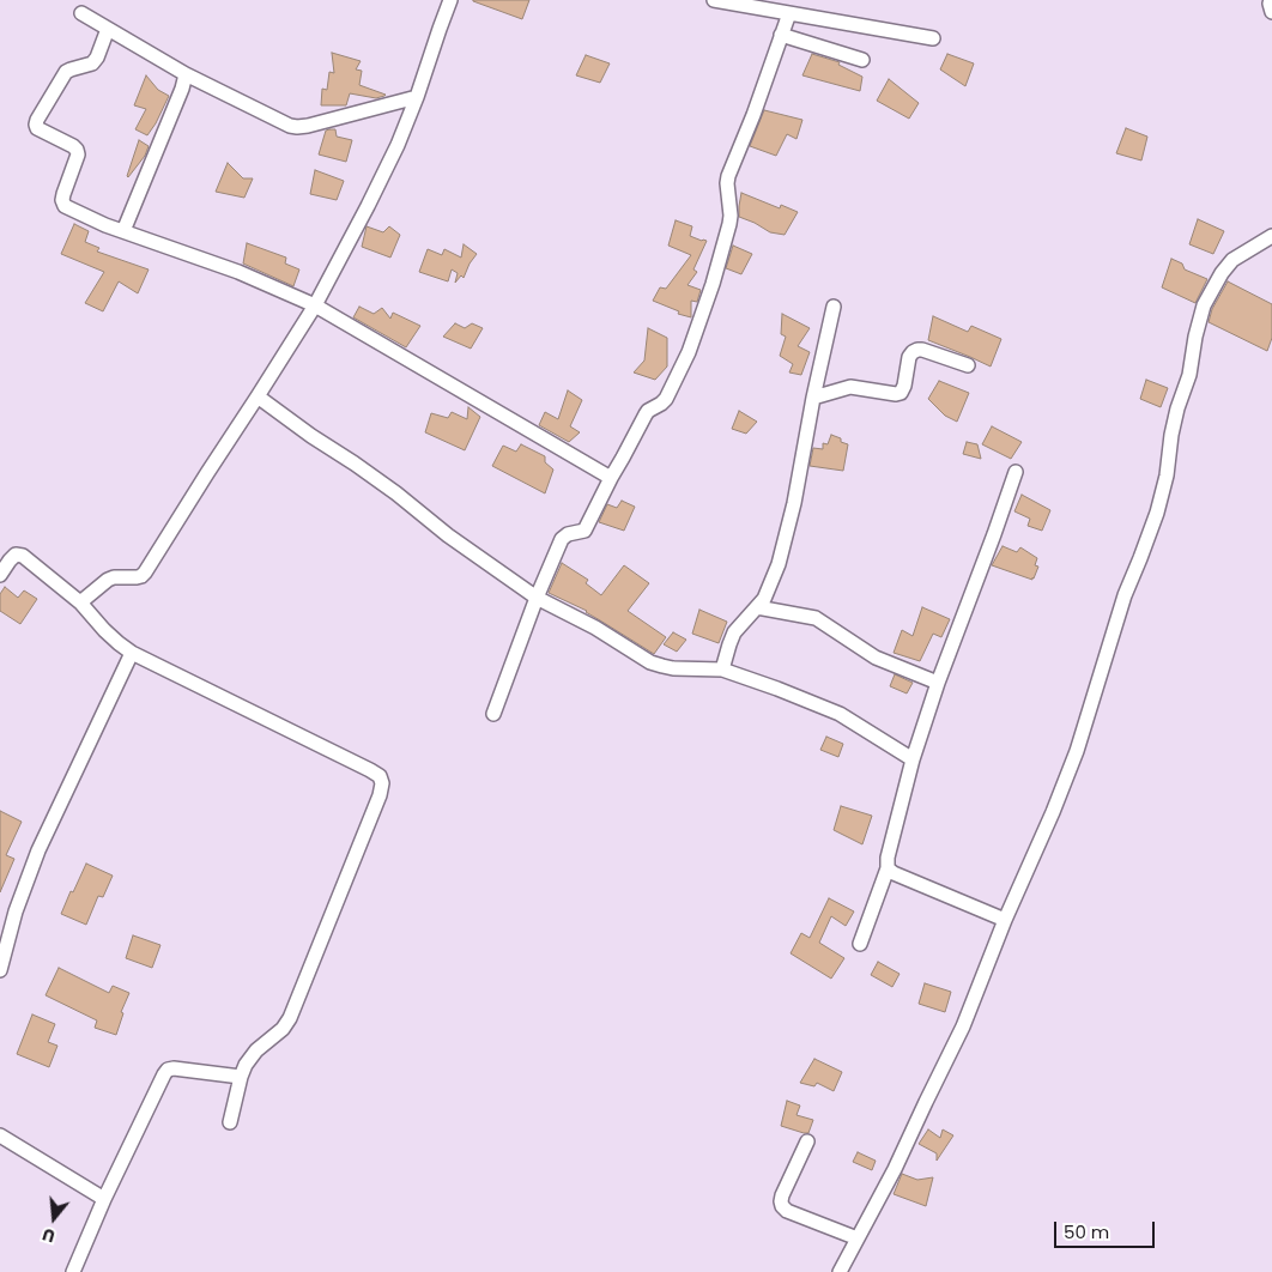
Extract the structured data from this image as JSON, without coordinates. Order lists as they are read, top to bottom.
{
  "scale_bar": "50 m",
  "north": "bottom"
}
